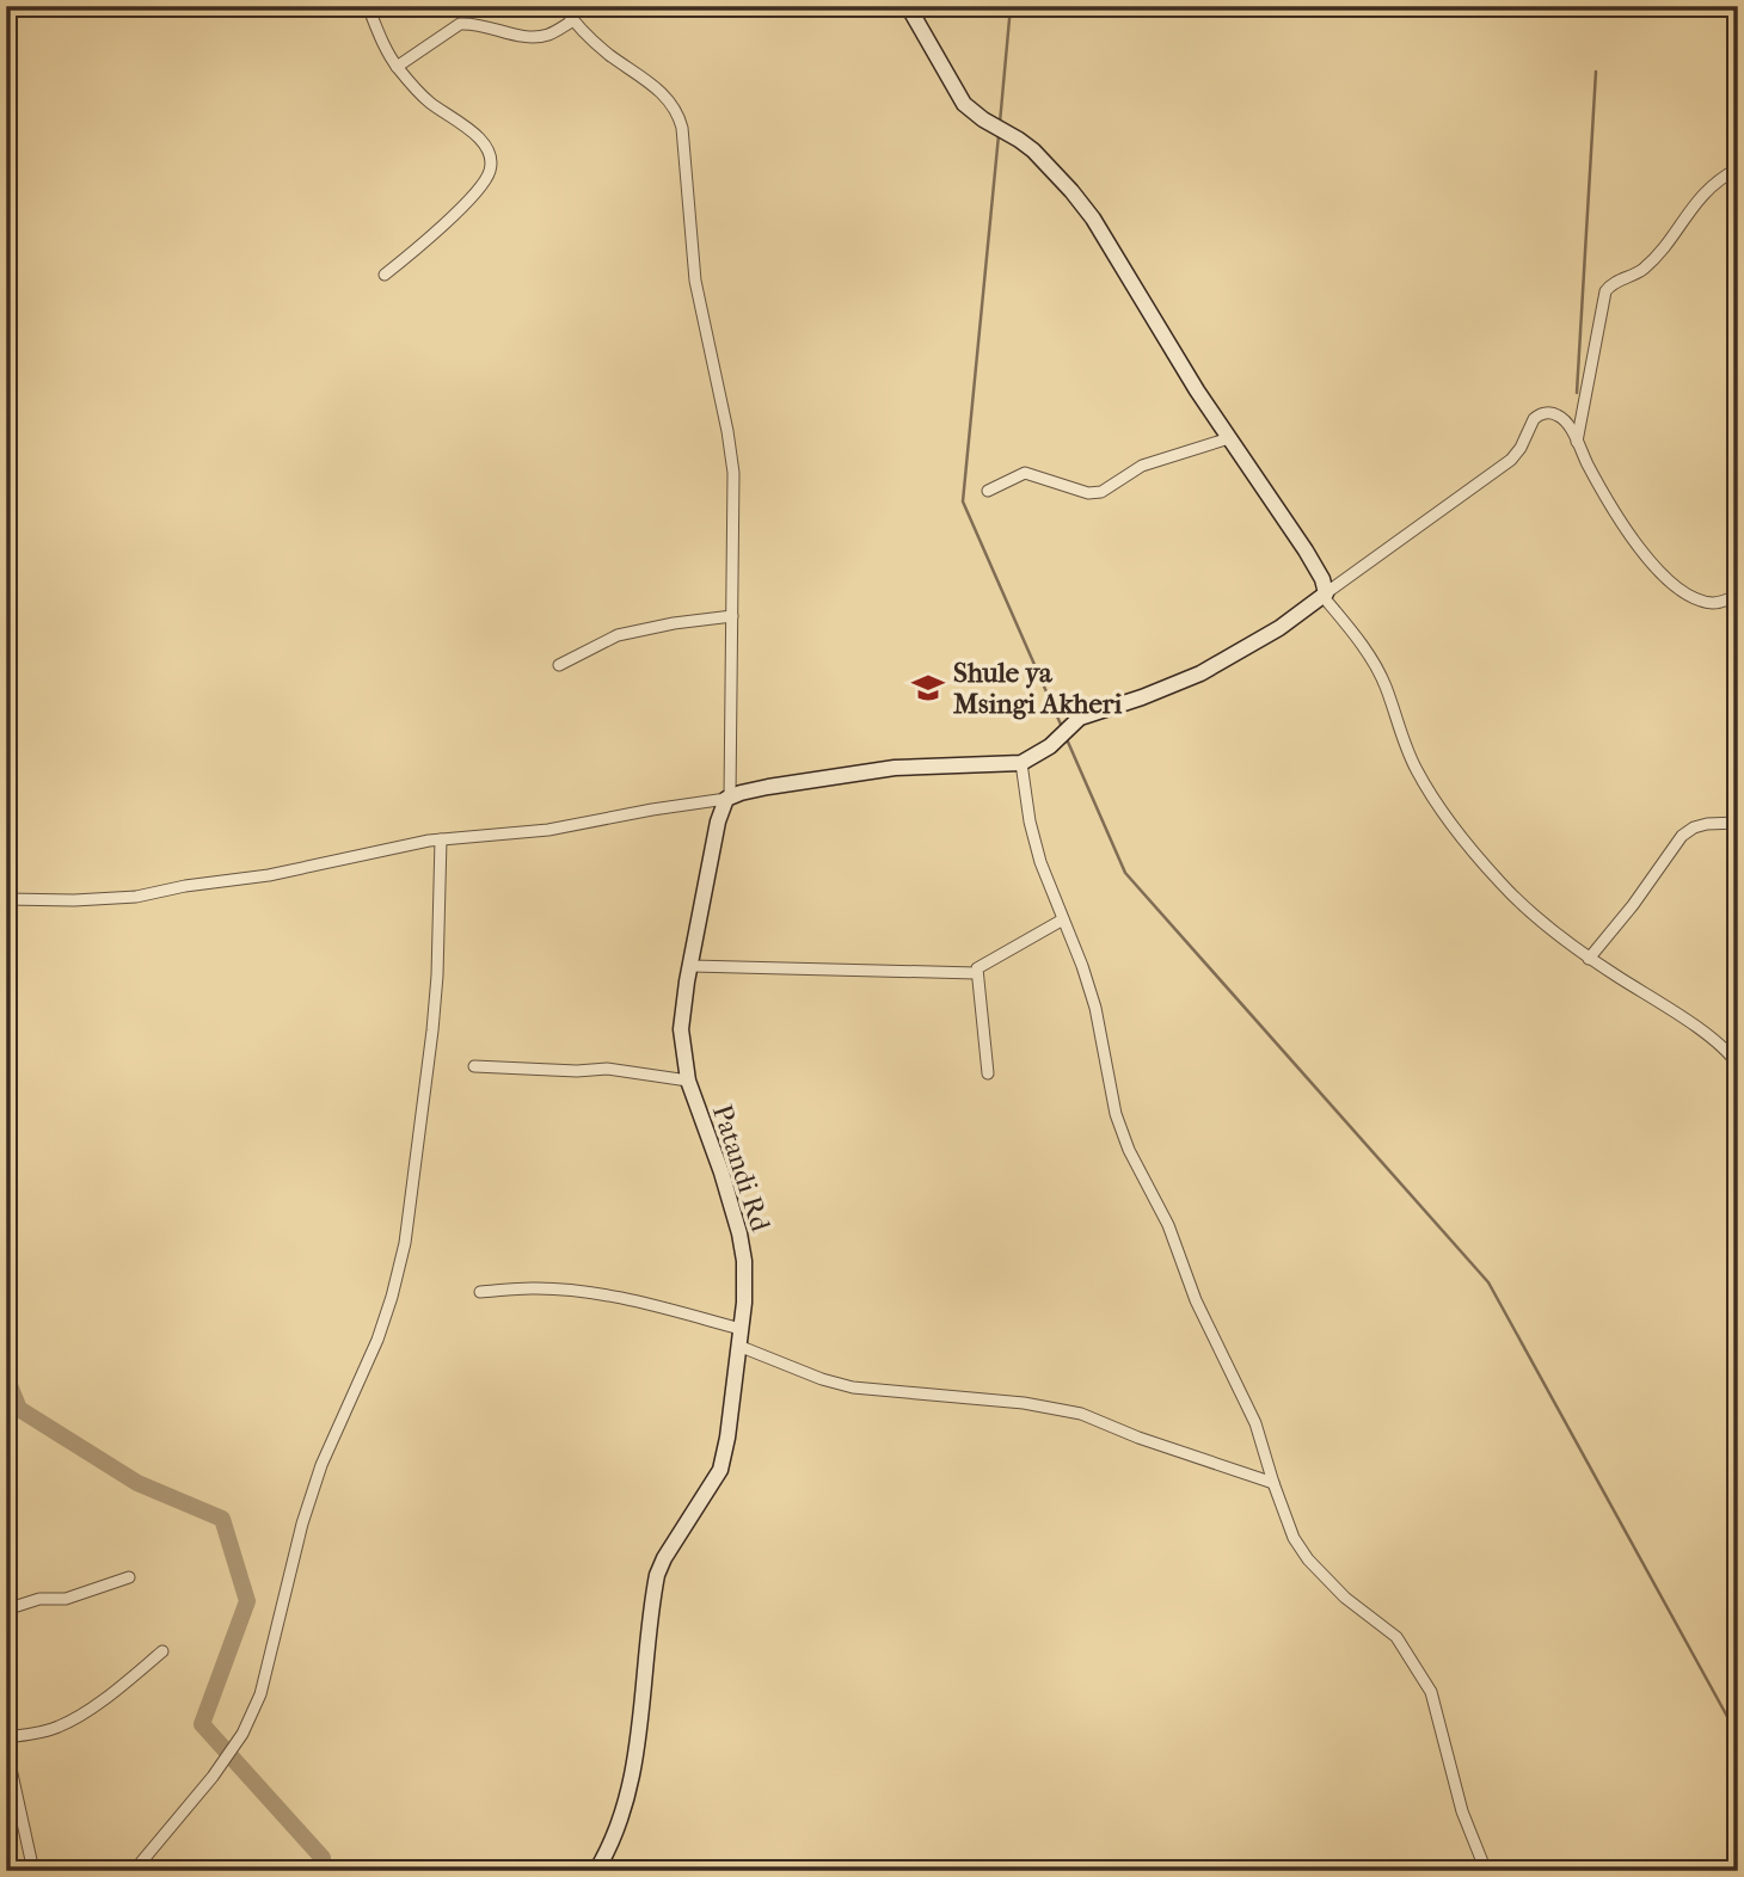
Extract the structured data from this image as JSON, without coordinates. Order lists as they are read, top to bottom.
{
  "streets": {
    "street": ["Patandi Rd"]
  },
  "places": {
    "school or university": ["Shule ya Msingi Akheri"]
  }
}
